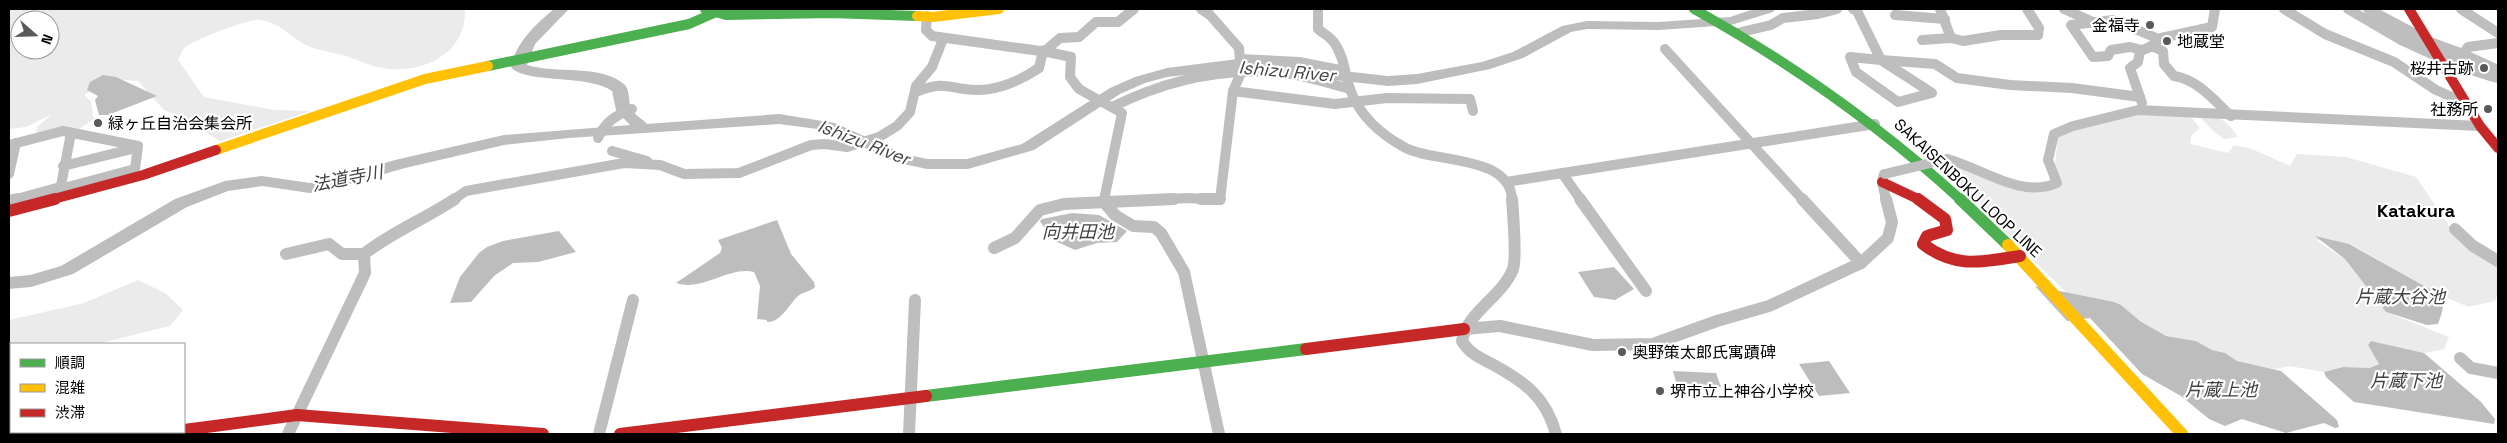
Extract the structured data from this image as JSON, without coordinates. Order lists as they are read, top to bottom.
{
  "streets": {
    "street": ["SAKAISENBOKU LOOP LINE"]
  },
  "districts": ["Katakura"],
  "water": [
    "Ishizu River",
    "法道寺川",
    "向井田池",
    "片蔵大谷池",
    "片蔵下池",
    "片蔵上池"
  ],
  "places": [
    "金福寺",
    "地蔵堂",
    "桜井古跡",
    "社務所",
    "緑ヶ丘自治会集会所",
    "奥野策太郎氏寓蹟碑",
    "堺市立上神谷小学校"
  ],
  "legend": ["順調", "混雑", "渋滞"],
  "north": "right"
}
